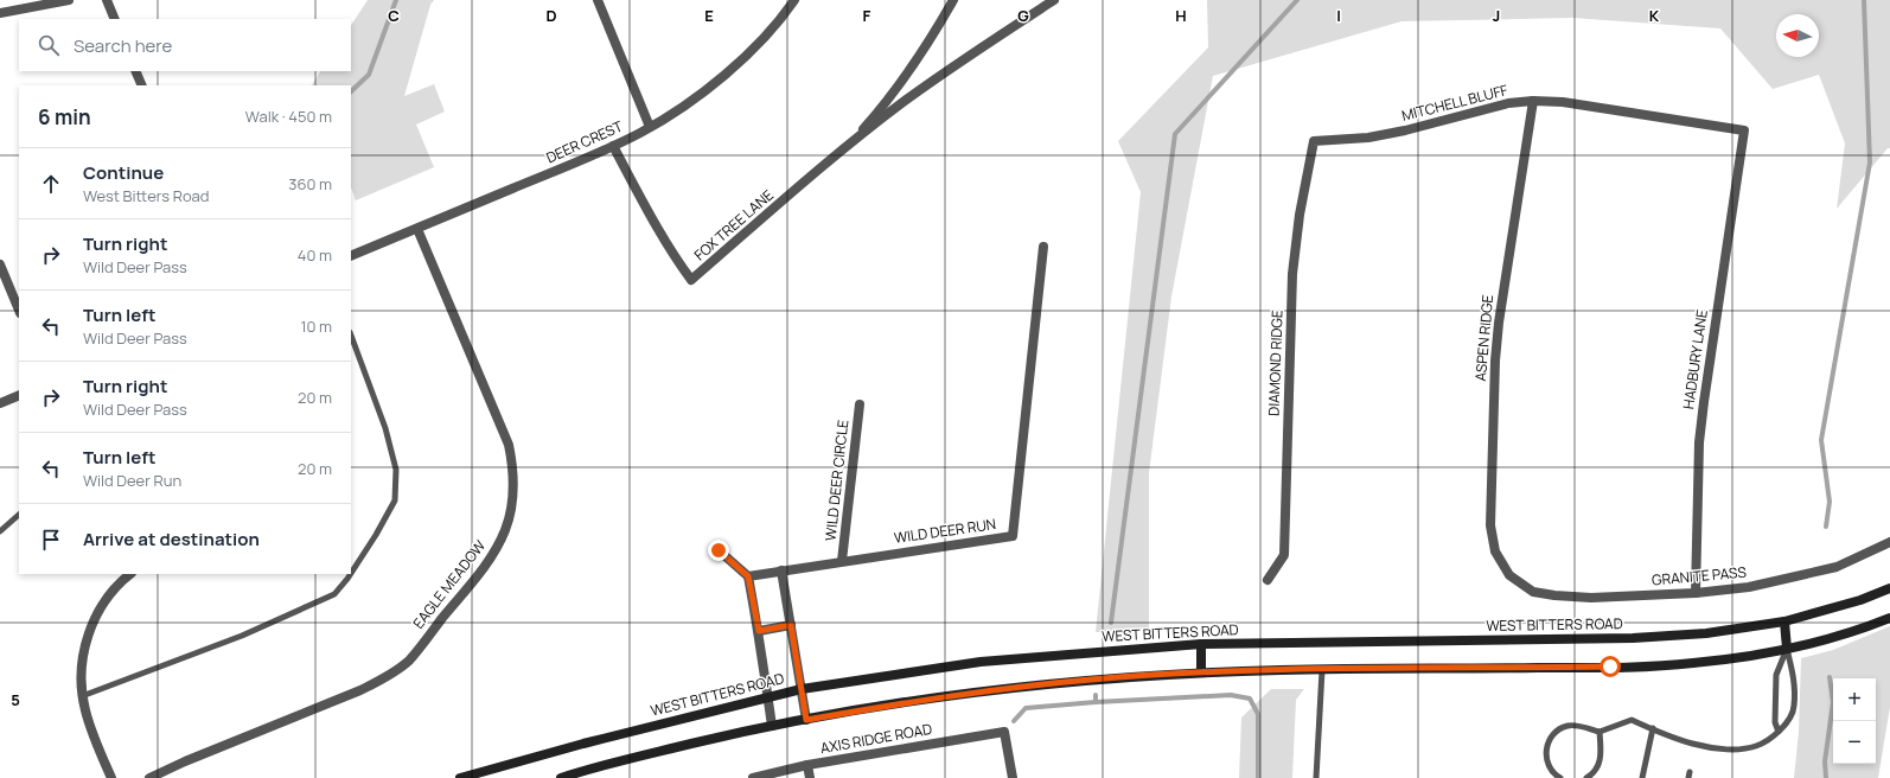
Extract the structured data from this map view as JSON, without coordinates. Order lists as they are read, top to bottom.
{
  "streets": {
    "main road": ["WEST BITTERS ROAD"],
    "street": [
      "MITCHELL BLUFF",
      "DEER CREST",
      "FOX TREE LANE",
      "ASPEN RIDGE",
      "HADBURY LANE",
      "DIAMOND RIDGE",
      "WILD DEER CIRCLE",
      "WILD DEER RUN",
      "GRANITE PASS",
      "EAGLE MEADOW",
      "AXIS RIDGE ROAD"
    ]
  },
  "crossings": [
    ["MITCHELL BLUFF", "ASPEN RIDGE"],
    ["MITCHELL BLUFF", "HADBURY LANE"],
    ["MITCHELL BLUFF", "DIAMOND RIDGE"],
    ["DEER CREST", "FOX TREE LANE"],
    ["DEER CREST", "EAGLE MEADOW"],
    ["ASPEN RIDGE", "GRANITE PASS"],
    ["HADBURY LANE", "GRANITE PASS"],
    ["WILD DEER CIRCLE", "WILD DEER RUN"]
  ],
  "north": "left",
  "page": {
    "search": "Search here",
    "heading": ["6 min", "Walk · 450 m"],
    "list": [
      ["Continue", "West Bitters Road", "360 m"],
      ["Turn right", "Wild Deer Pass", "40 m"],
      ["Turn left", "Wild Deer Pass", "10 m"],
      ["Turn right", "Wild Deer Pass", "20 m"],
      ["Turn left", "Wild Deer Run", "20 m"],
      "Arrive at destination"
    ],
    "map_buttons": ["+", "−"]
  },
  "grid": {
    "columns": [
      "C",
      "D",
      "E",
      "F",
      "G",
      "H",
      "I",
      "J",
      "K"
    ],
    "rows": ["5"]
  }
}
